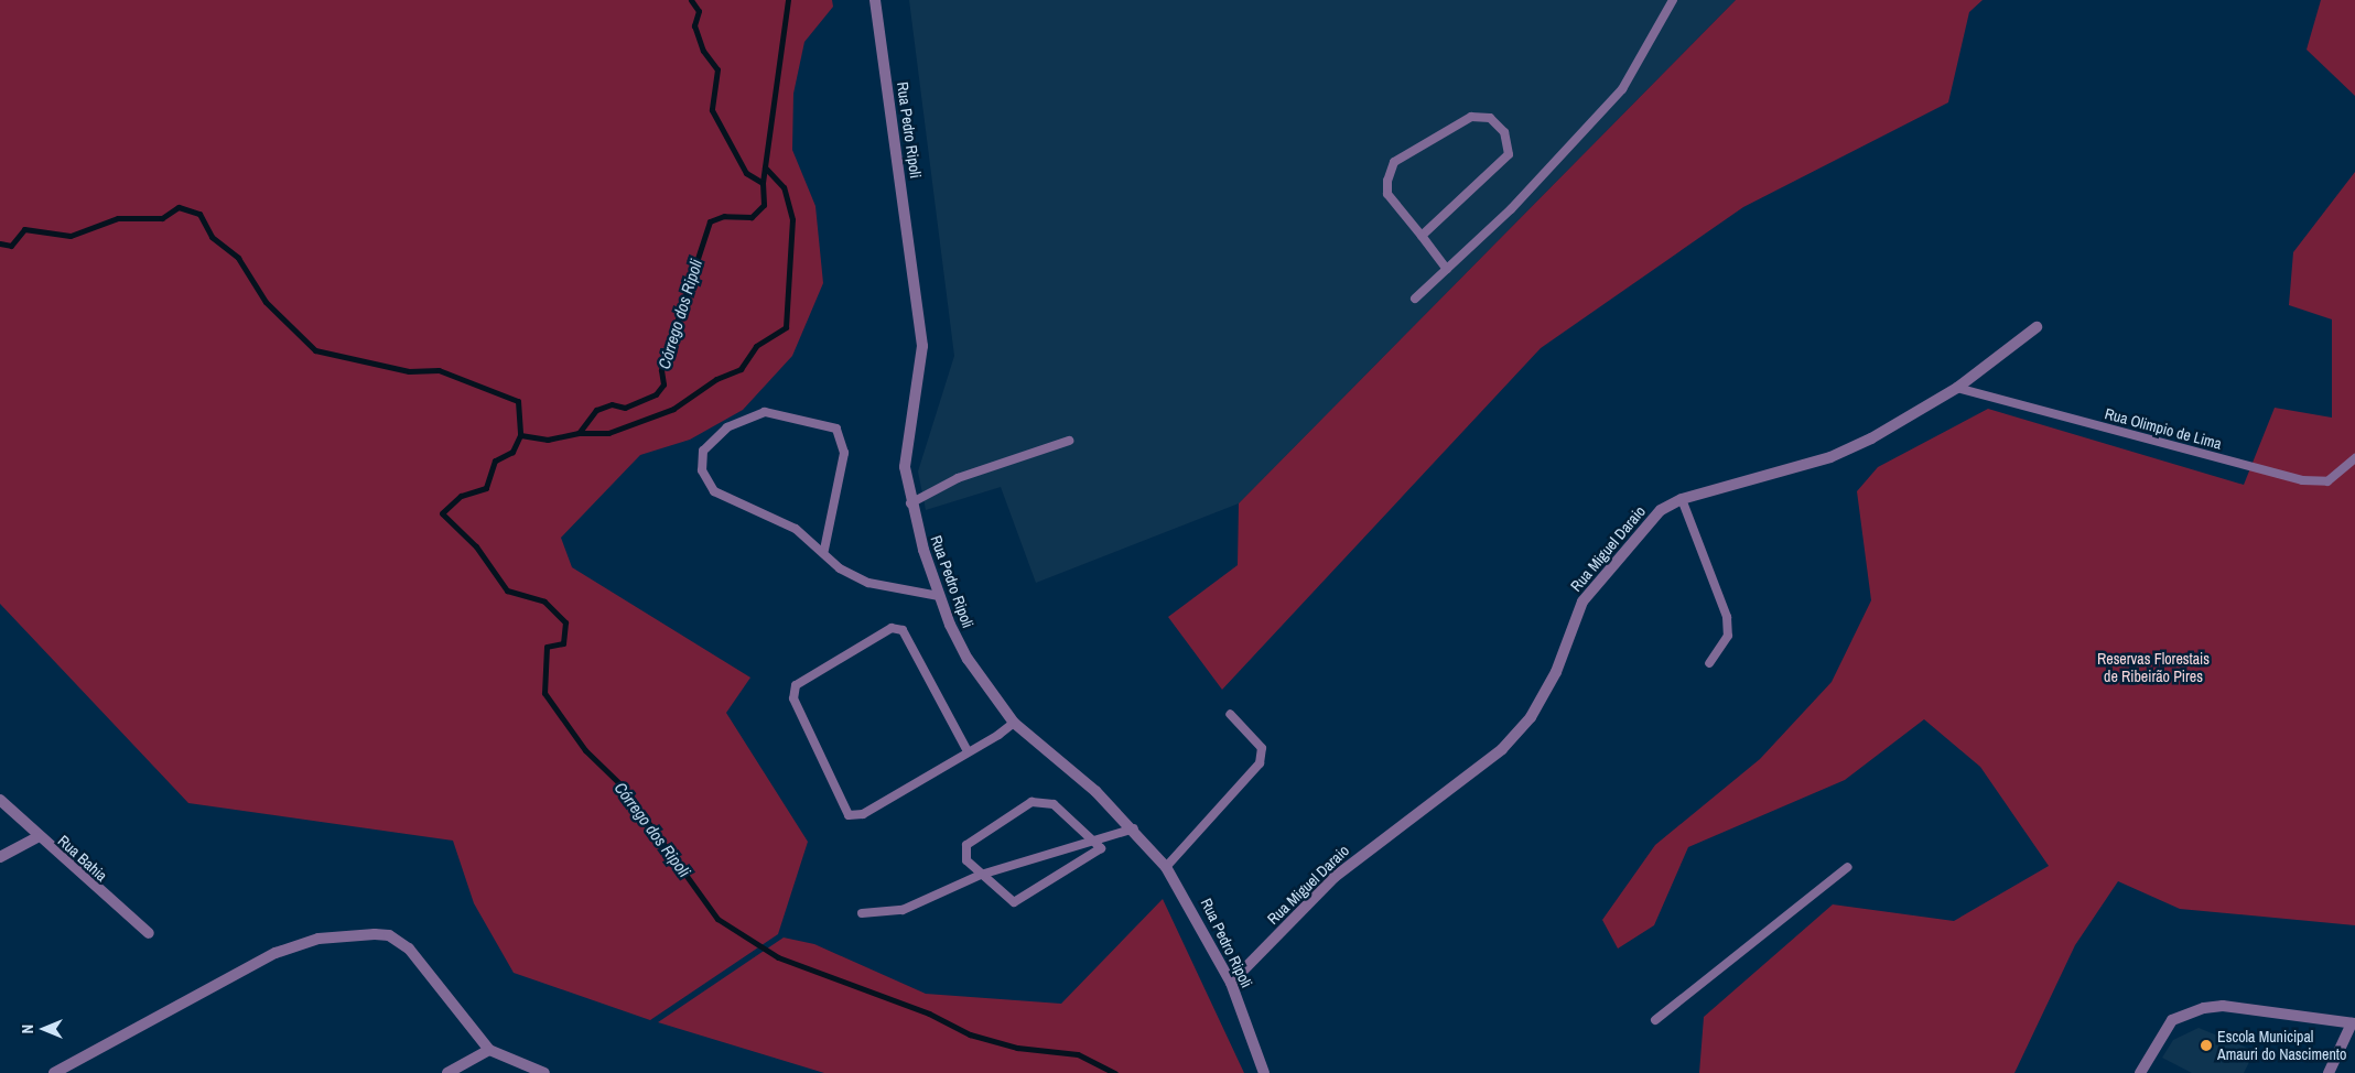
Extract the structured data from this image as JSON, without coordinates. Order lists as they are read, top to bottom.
{
  "streets": {
    "street": ["Rua Pedro Ripoli", "Rua Miguel Daraio", "Rua Bahia"],
    "lane": ["Rua Olimpio de Lima"]
  },
  "crossings": [
    ["Rua Pedro Ripoli", "Rua Miguel Daraio"],
    ["Rua Olimpio de Lima", "Rua Miguel Daraio"]
  ],
  "water": ["Córrego dos Ripoli"],
  "parks": ["Reservas Florestais de Ribeirão Pires"],
  "places": ["Escola Municipal Amauri do Nascimento"],
  "north": "left"
}
